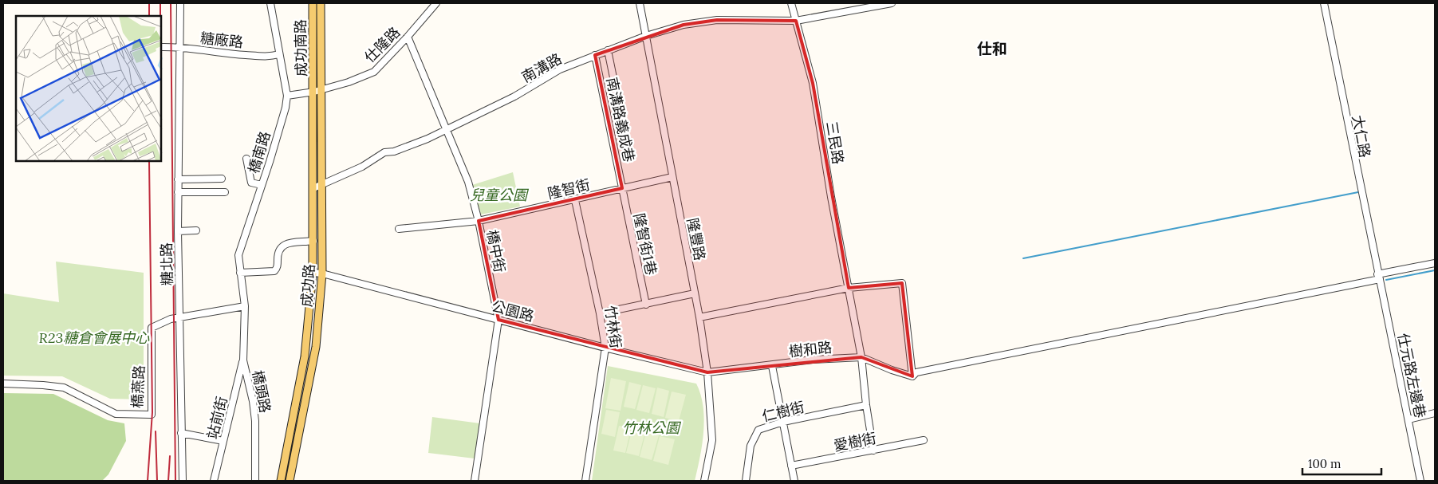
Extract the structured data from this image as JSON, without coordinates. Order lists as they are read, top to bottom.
{
  "streets": {
    "main road": ["成功南路", "成功路"],
    "street": [
      "糖廠路",
      "仕隆路",
      "南溝路",
      "南溝路義成巷",
      "大仁路",
      "三民路",
      "橋南路",
      "隆智街",
      "隆豐路",
      "隆智街1巷",
      "橋中街",
      "糖北路",
      "公園路",
      "竹林街",
      "樹和路",
      "仕元路左邊巷",
      "橋燕路",
      "橋頭路",
      "仁樹街",
      "站前街",
      "愛樹街"
    ]
  },
  "crossings": [
    ["糖廠路", "橋南路"],
    ["糖廠路", "糖北路"],
    ["仕隆路", "成功南路"],
    ["仕隆路", "橋南路"],
    ["仕隆路", "橋中街"],
    ["仕隆路", "成功路"],
    ["成功南路", "成功路"],
    ["南溝路", "南溝路義成巷"],
    ["南溝路", "三民路"],
    ["南溝路", "隆豐路"],
    ["南溝路", "橋中街"],
    ["南溝路", "成功路"],
    ["南溝路義成巷", "隆智街"],
    ["南溝路義成巷", "隆智街1巷"],
    ["大仁路", "仕元路左邊巷"],
    ["三民路", "樹和路"],
    ["三民路", "仁樹街"],
    ["三民路", "愛樹街"],
    ["橋南路", "橋燕路"],
    ["橋南路", "橋頭路"],
    ["隆智街", "隆豐路"],
    ["隆智街", "隆智街1巷"],
    ["隆智街", "橋中街"],
    ["隆智街", "竹林街"],
    ["隆豐路", "公園路"],
    ["隆豐路", "樹和路"],
    ["橋中街", "公園路"],
    ["糖北路", "橋燕路"],
    ["成功路", "公園路"],
    ["公園路", "竹林街"],
    ["公園路", "樹和路"],
    ["橋燕路", "橋頭路"],
    ["橋頭路", "站前街"]
  ],
  "districts": ["仕和"],
  "parks": ["兒童公園", "R23糖倉會展中心", "竹林公園"],
  "scale_bar": "100 m"
}
